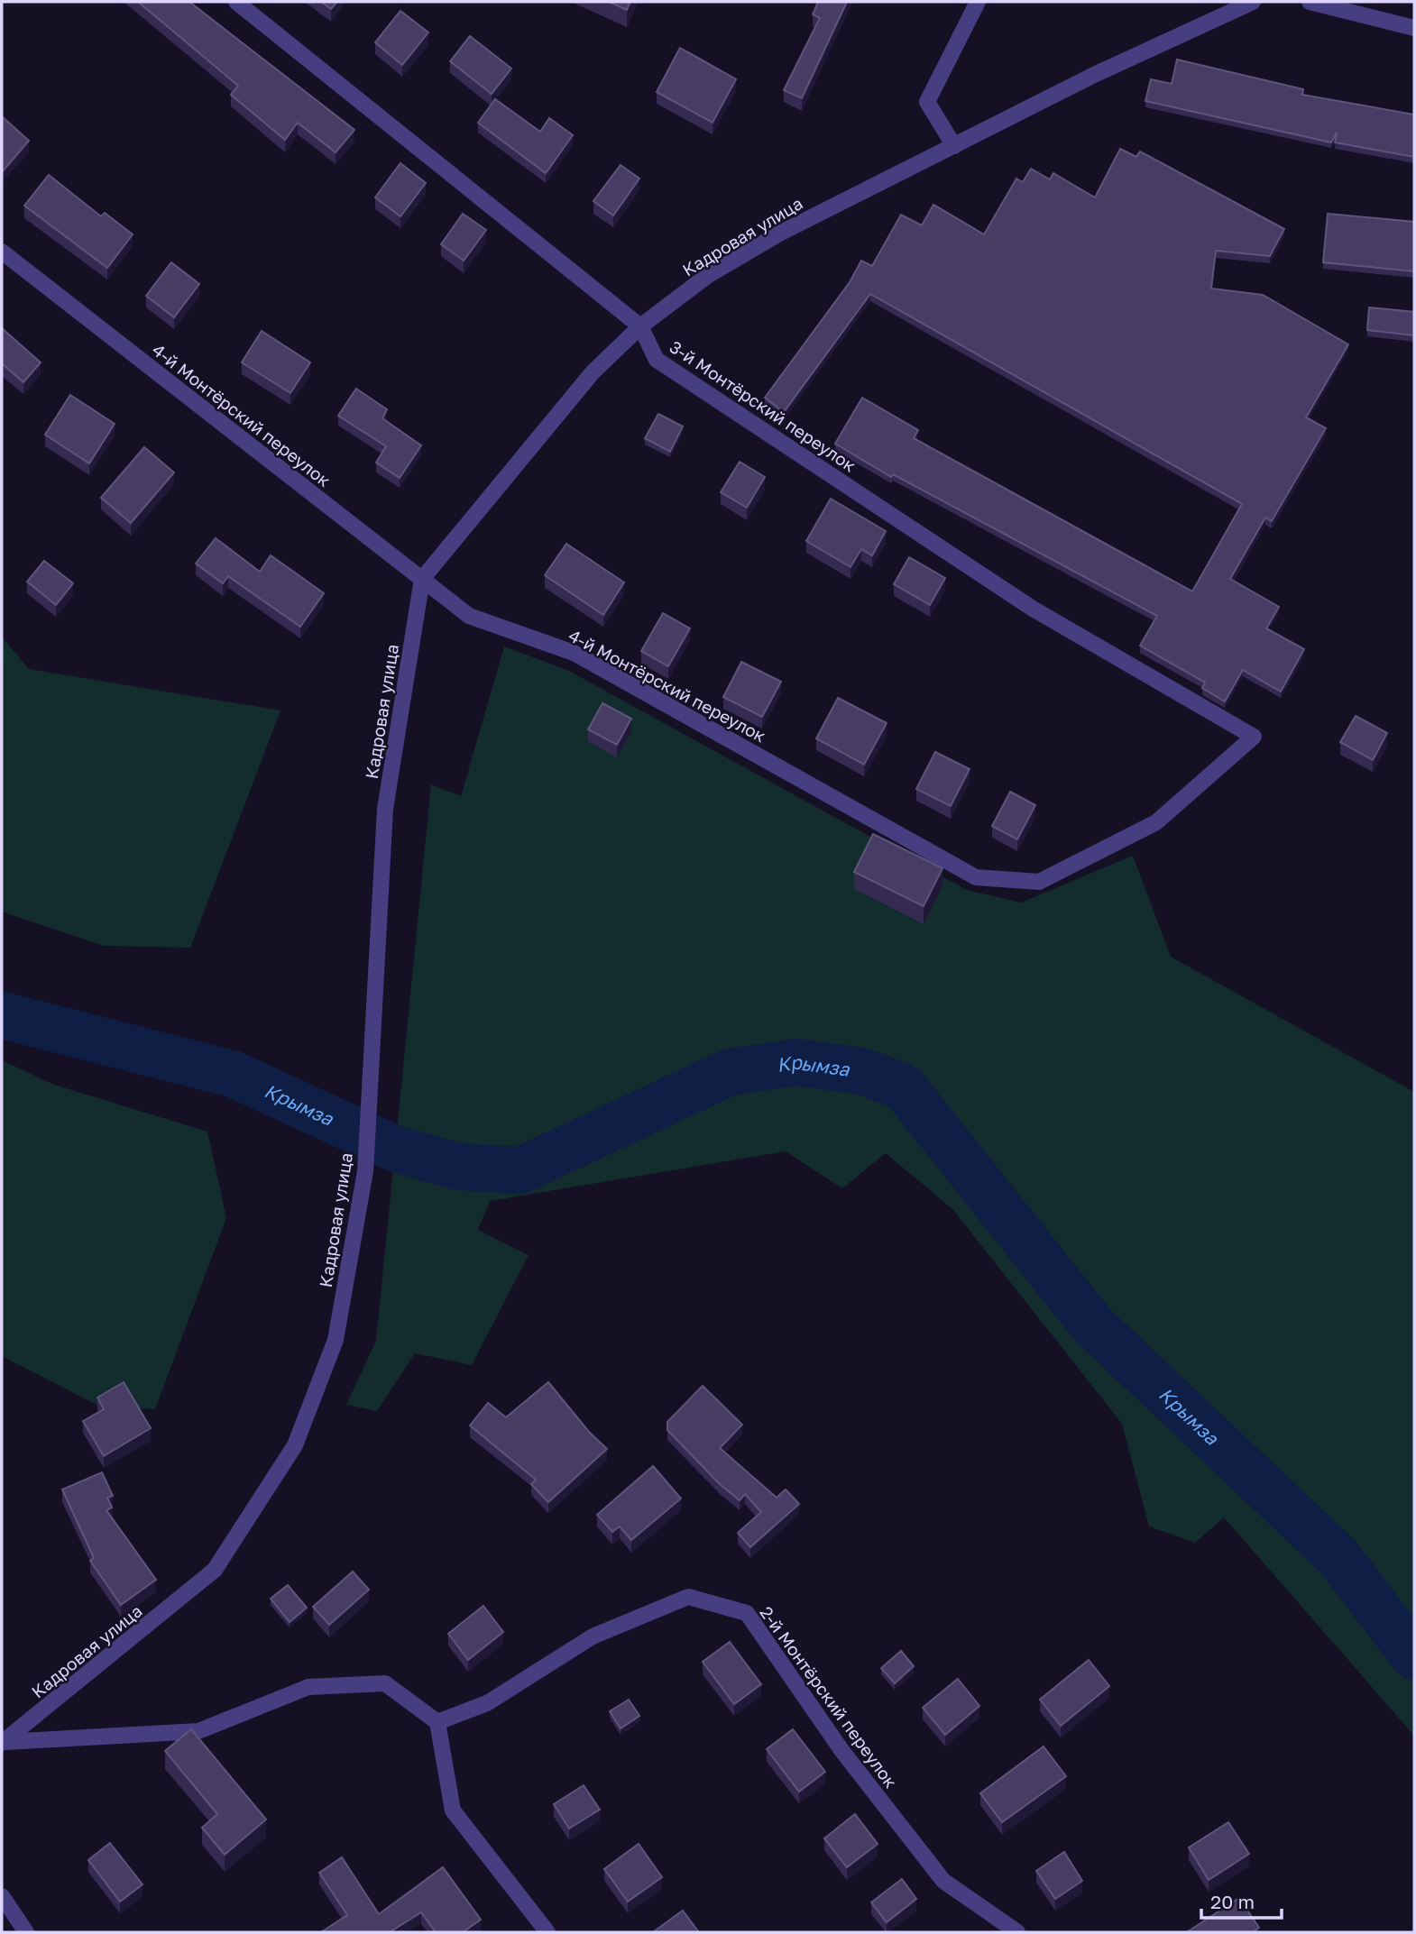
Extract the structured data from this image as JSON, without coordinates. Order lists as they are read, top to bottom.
{
  "streets": {
    "street": [
      "Кадровая улица",
      "3-й Монтёрский переулок",
      "4-й Монтёрский переулок",
      "2-й Монтёрский переулок"
    ]
  },
  "crossings": [
    ["Кадровая улица", "3-й Монтёрский переулок"],
    ["Кадровая улица", "4-й Монтёрский переулок"],
    ["3-й Монтёрский переулок", "4-й Монтёрский переулок"]
  ],
  "water": ["Крымза"],
  "scale_bar": "20 m"
}
